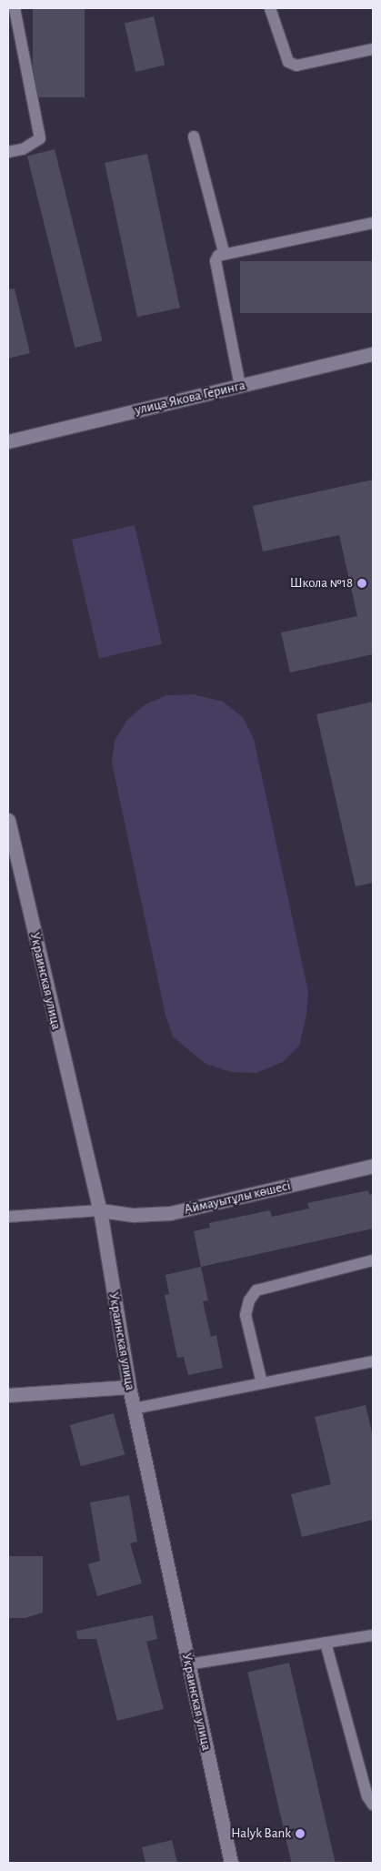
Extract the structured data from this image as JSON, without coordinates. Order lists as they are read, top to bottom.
{
  "streets": {
    "street": ["улица Якова Геринга", "Украинская улица", "Аймауытұлы көшесі"]
  },
  "crossings": [
    ["Украинская улица", "Аймауытұлы көшесі"]
  ],
  "places": ["Школа №18", "Halyk Bank"]
}
